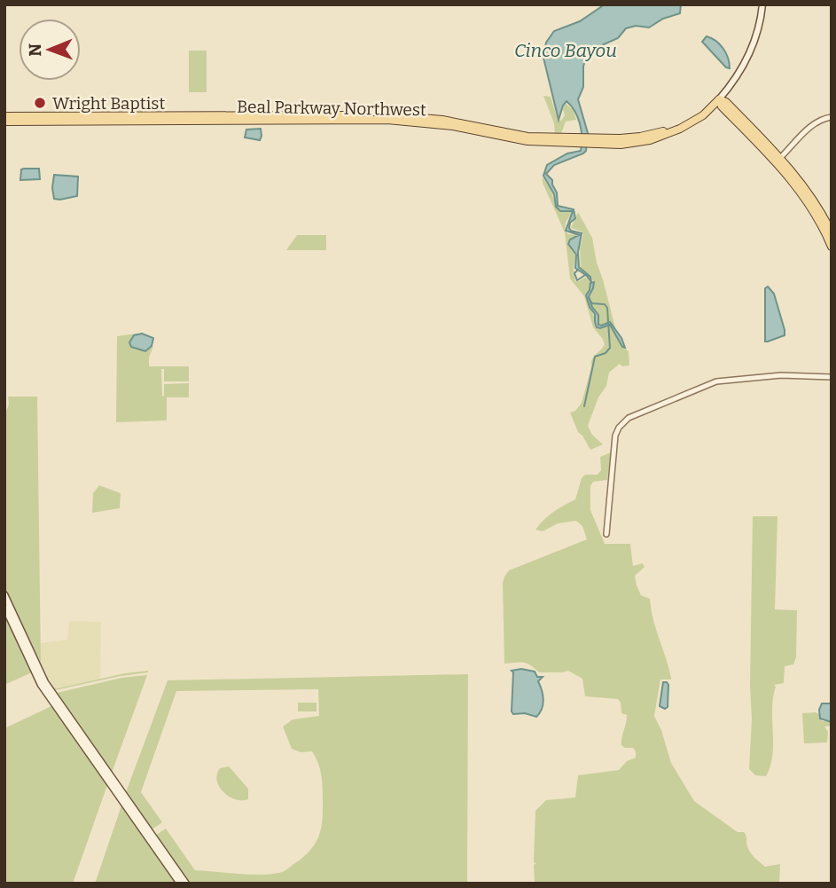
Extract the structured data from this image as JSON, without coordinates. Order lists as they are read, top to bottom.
{
  "streets": {
    "main road": ["Beal Parkway Northwest"]
  },
  "water": ["Cinco Bayou"],
  "places": ["Wright Baptist"],
  "north": "left"
}
